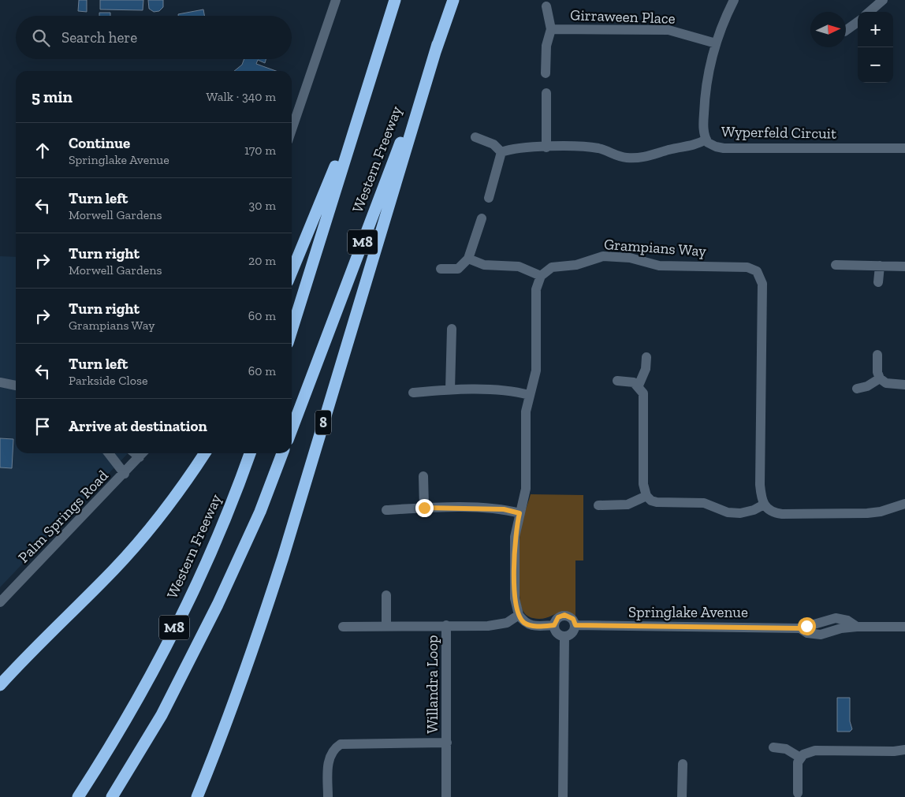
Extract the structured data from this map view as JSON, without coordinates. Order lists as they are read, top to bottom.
{
  "streets": {
    "highway": ["Western Freeway", "M8", "8"],
    "street": [
      "Girraween Place",
      "Wyperfeld Circuit",
      "Grampians Way",
      "Palm Springs Road",
      "Springlake Avenue",
      "Willandra Loop"
    ]
  },
  "crossings": [
    ["Girraween Place", "Wyperfeld Circuit"],
    ["Western Freeway", "8"]
  ],
  "north": "right",
  "page": {
    "map_buttons": ["+", "−"],
    "search": "Search here",
    "heading": ["5 min", "Walk · 340 m"],
    "list": [
      ["Continue", "Springlake Avenue", "170 m"],
      ["Turn left", "Morwell Gardens", "30 m"],
      ["Turn right", "Morwell Gardens", "20 m"],
      ["Turn right", "Grampians Way", "60 m"],
      ["Turn left", "Parkside Close", "60 m"],
      "Arrive at destination"
    ]
  }
}
